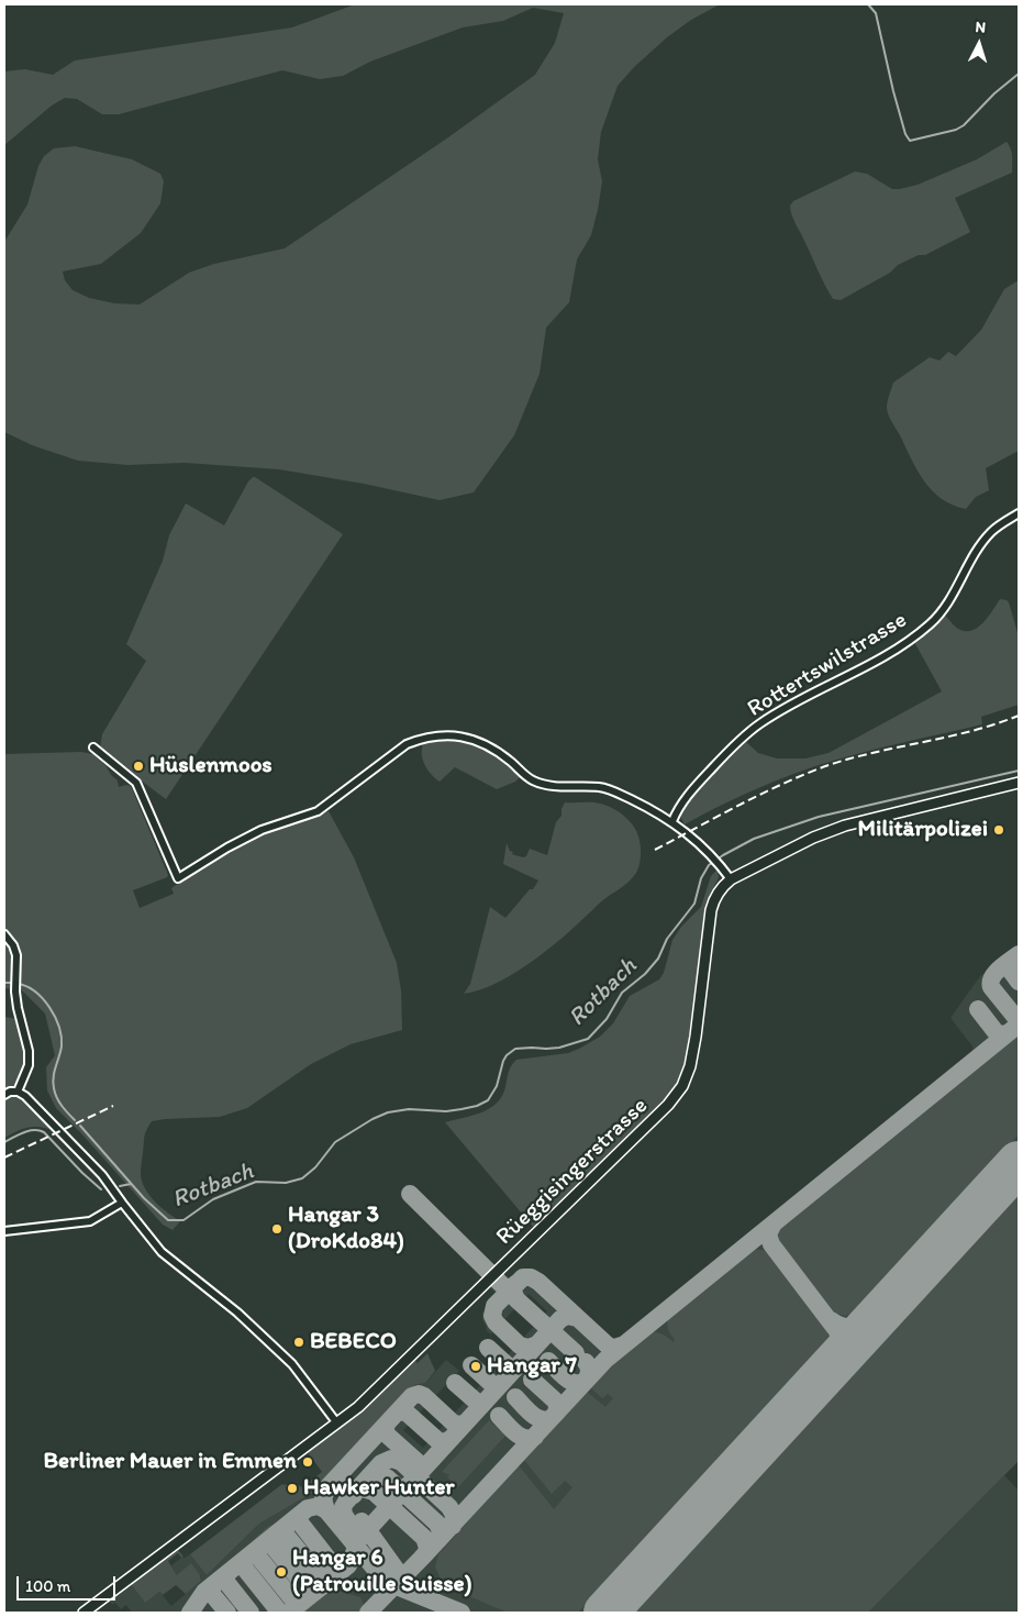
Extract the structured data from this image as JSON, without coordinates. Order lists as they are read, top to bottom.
{
  "streets": {
    "main road": ["Rüeggisingerstrasse"],
    "street": ["Rottertswilstrasse"]
  },
  "water": ["Rotbach"],
  "places": [
    "Hüslenmoos",
    "Militärpolizei",
    "Hangar 3 (DroKdo84)",
    "BEBECO",
    "Hangar 7",
    "Berliner Mauer in Emmen",
    "Hawker Hunter",
    "Hangar 6 (Patrouille Suisse)"
  ],
  "scale_bar": "100 m",
  "north": "top"
}
